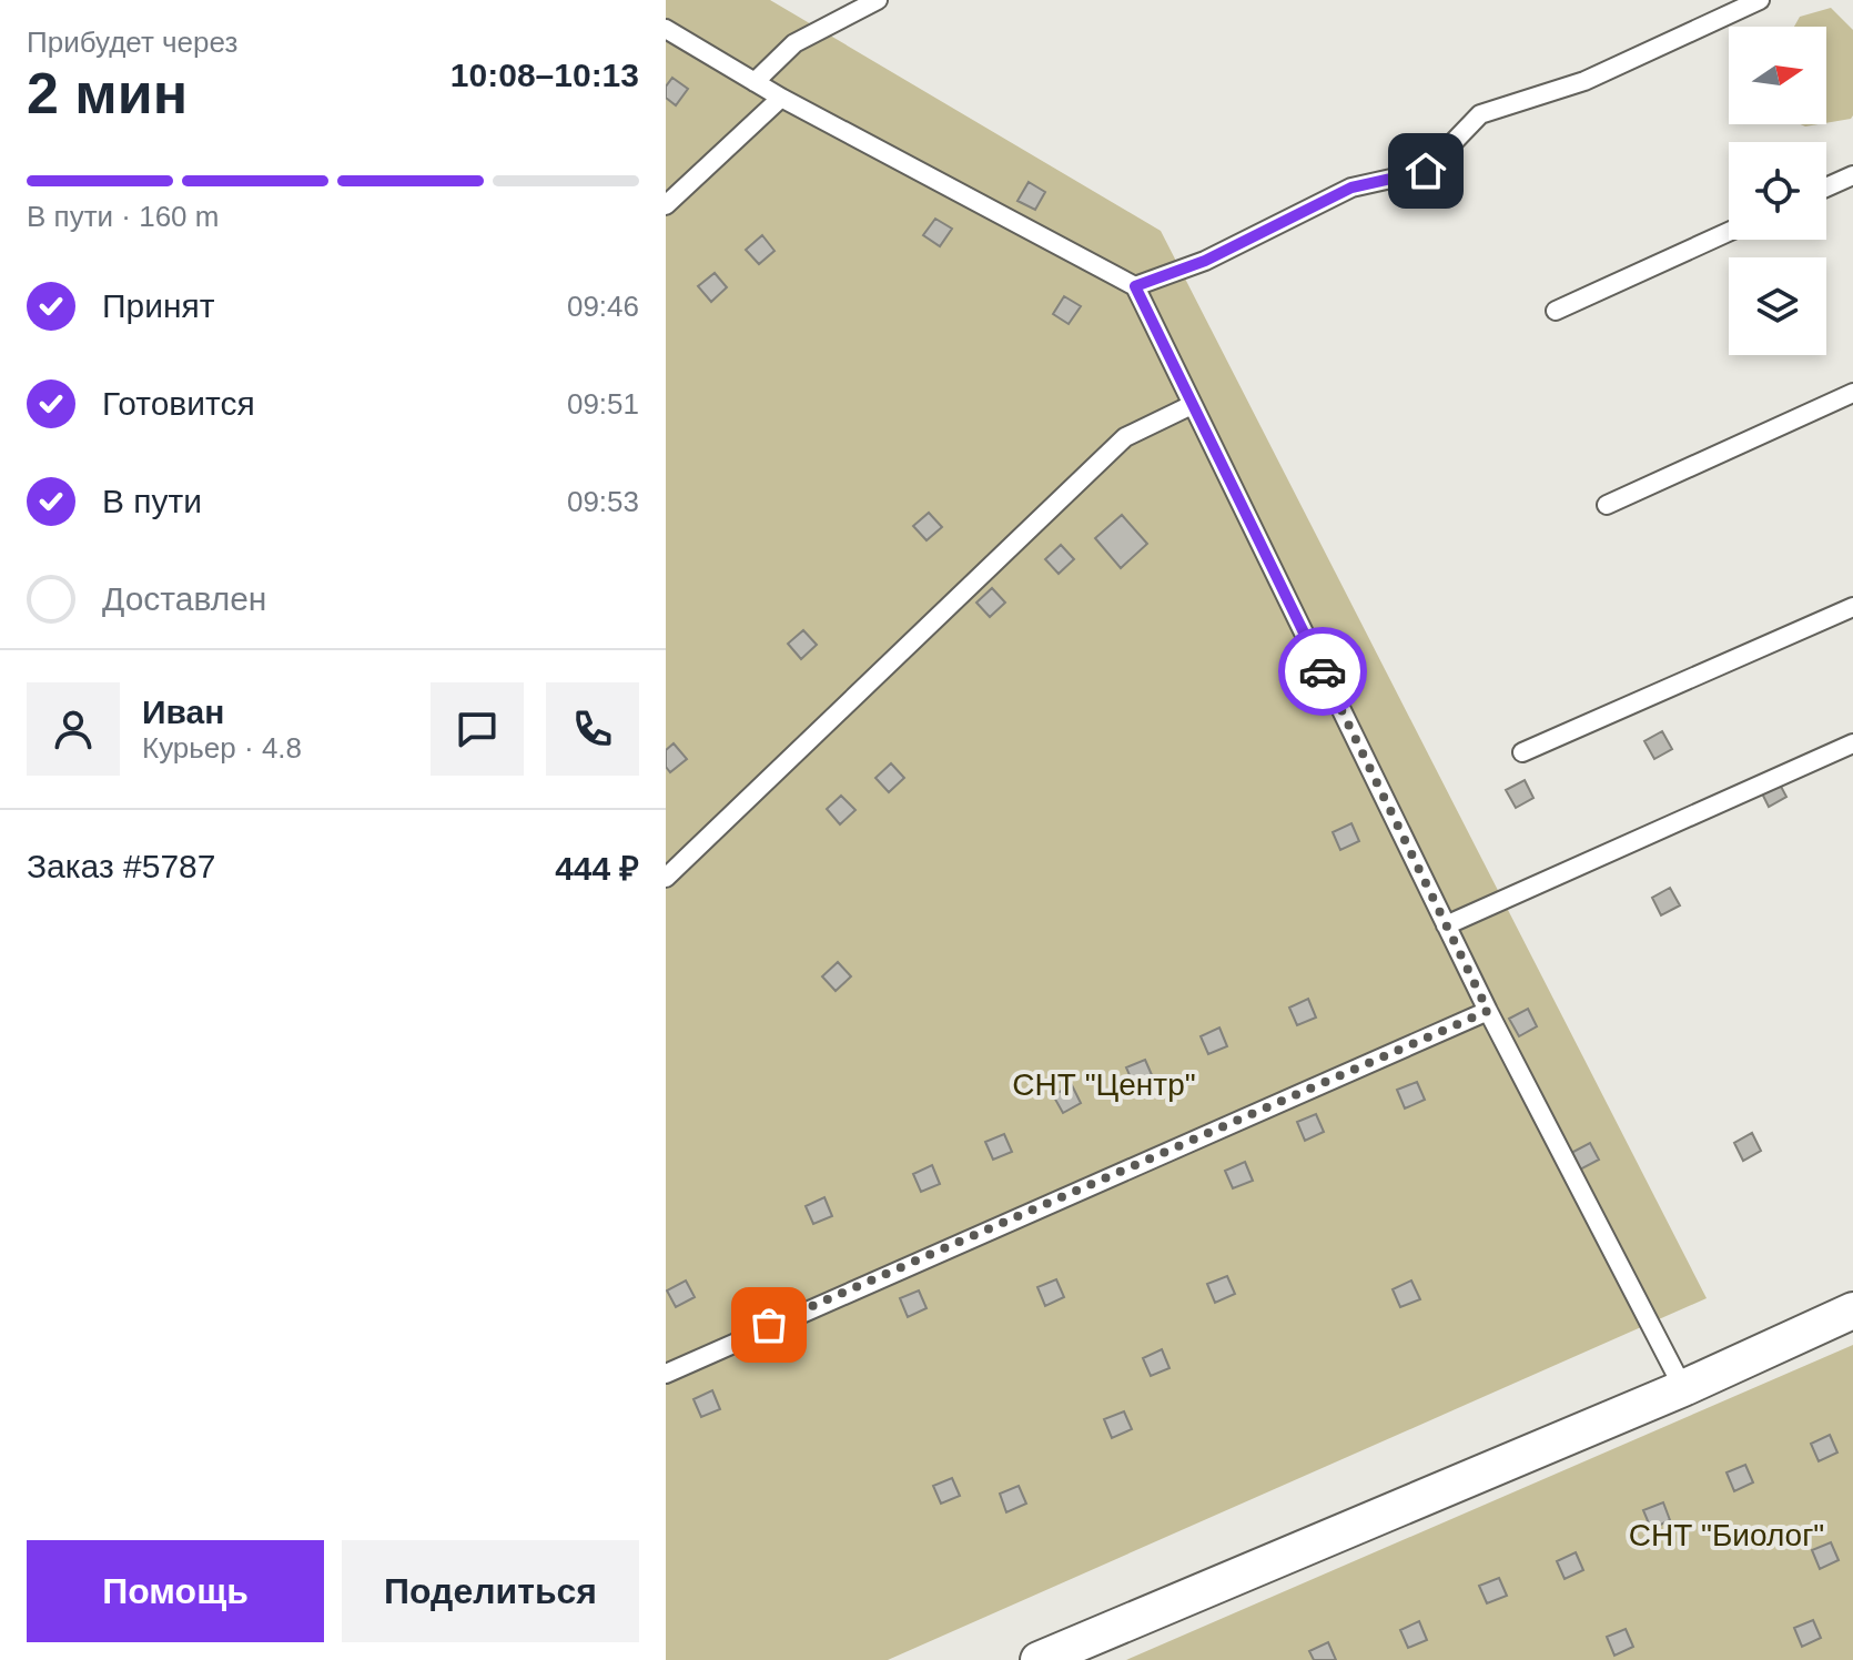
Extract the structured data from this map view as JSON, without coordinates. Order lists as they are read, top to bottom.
{
  "parks": ["СНТ \"Центр\"", "СНТ \"Биолог\""],
  "north": "right",
  "page": {
    "heading": ["2 мин", "Прибудет через", "10:08–10:13"],
    "panel": [
      "Иван",
      "Курьер · 4.8",
      "Заказ #5787",
      "444 ₽"
    ],
    "bar": "В пути · 160 m",
    "list": [
      ["Принят", "09:46"],
      ["Готовится", "09:51"],
      ["В пути", "09:53"],
      "Доставлен"
    ],
    "buttons": ["Помощь", "Поделиться"]
  }
}
